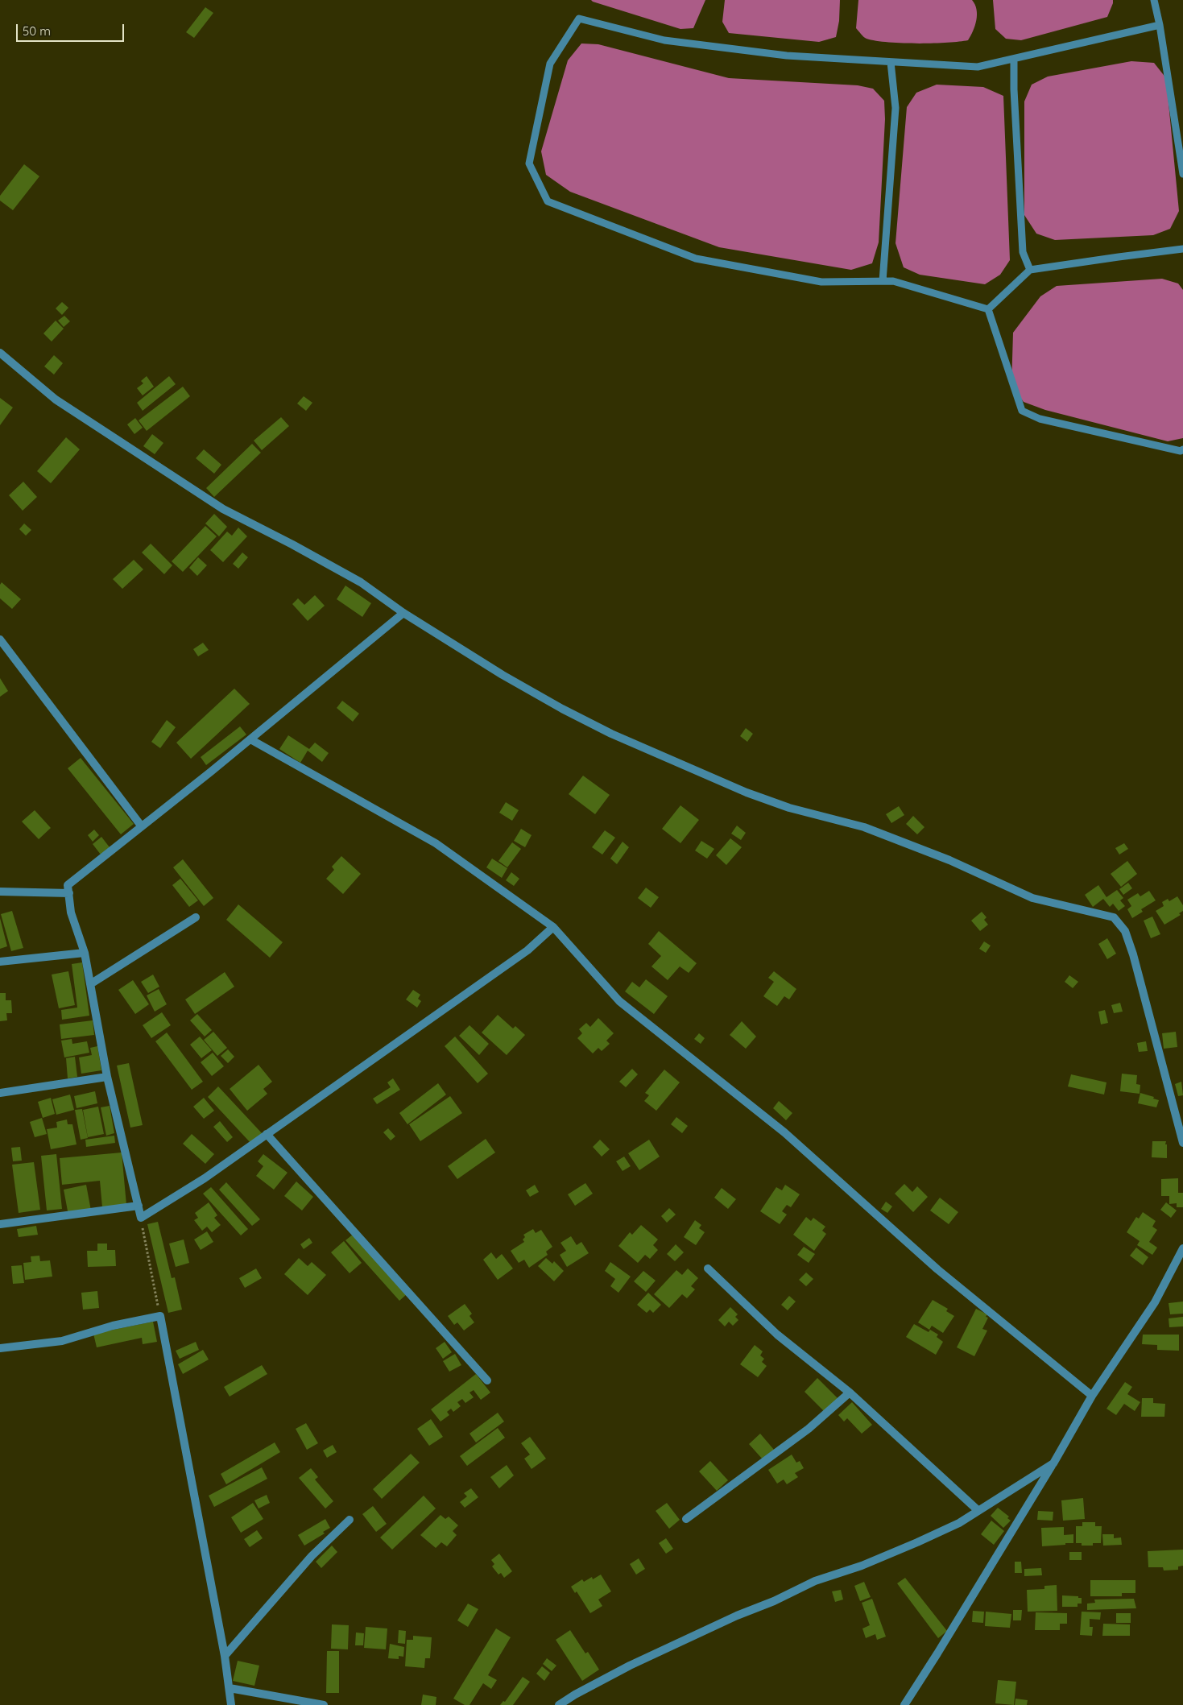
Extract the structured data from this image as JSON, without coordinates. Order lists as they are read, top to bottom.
{
  "scale_bar": "50 m"
}
